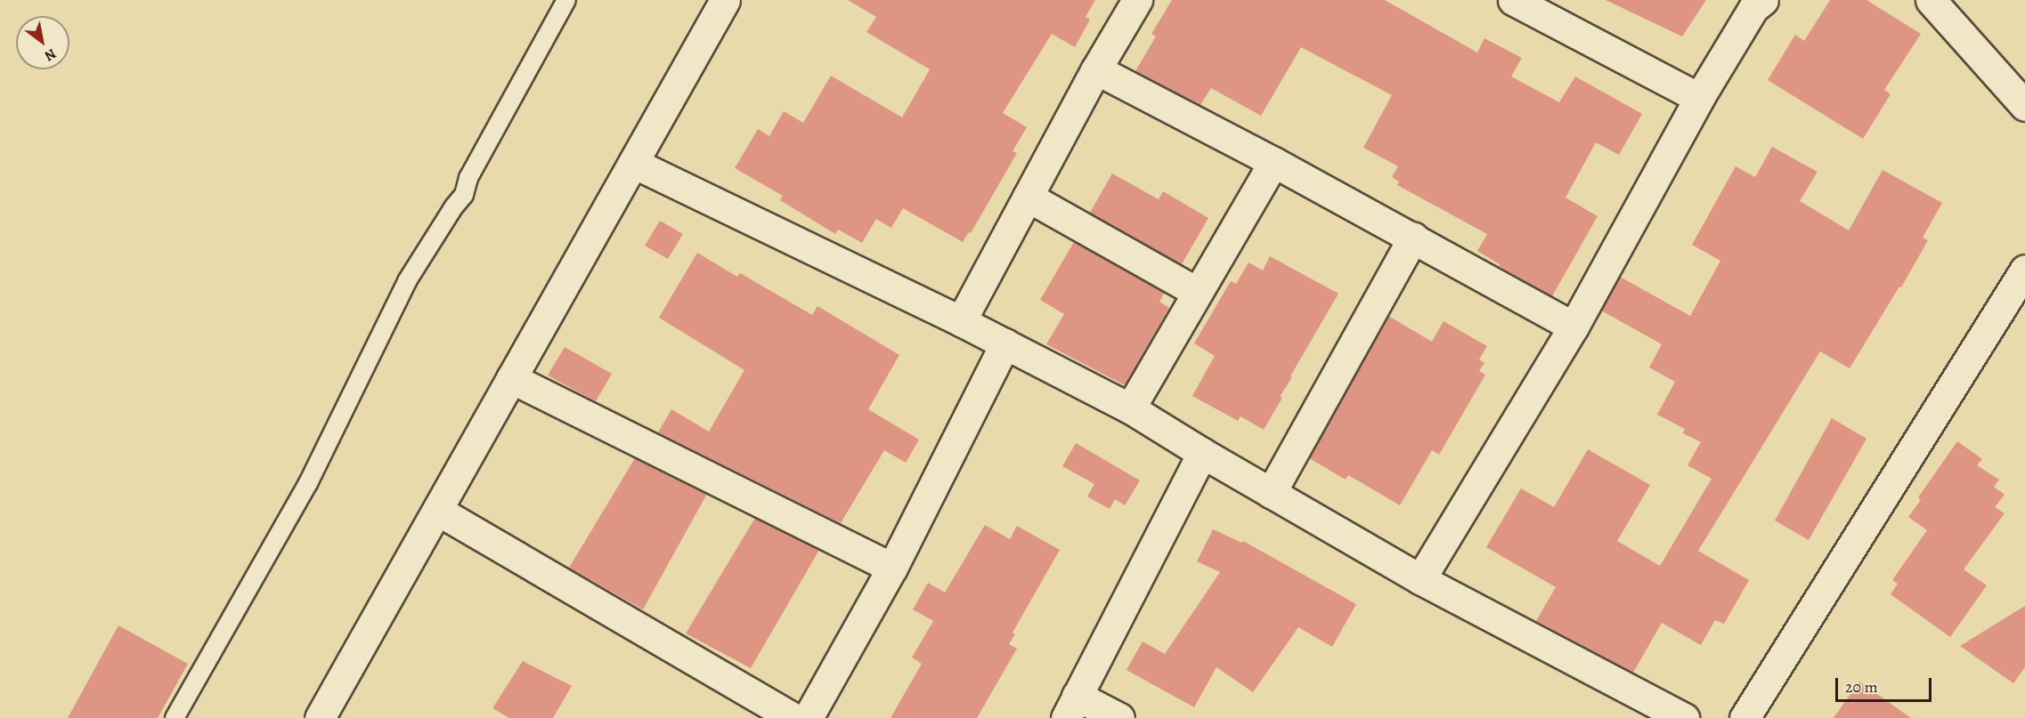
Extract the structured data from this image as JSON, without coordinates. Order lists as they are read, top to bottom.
{
  "scale_bar": "20 m",
  "north": "bottom right"
}
